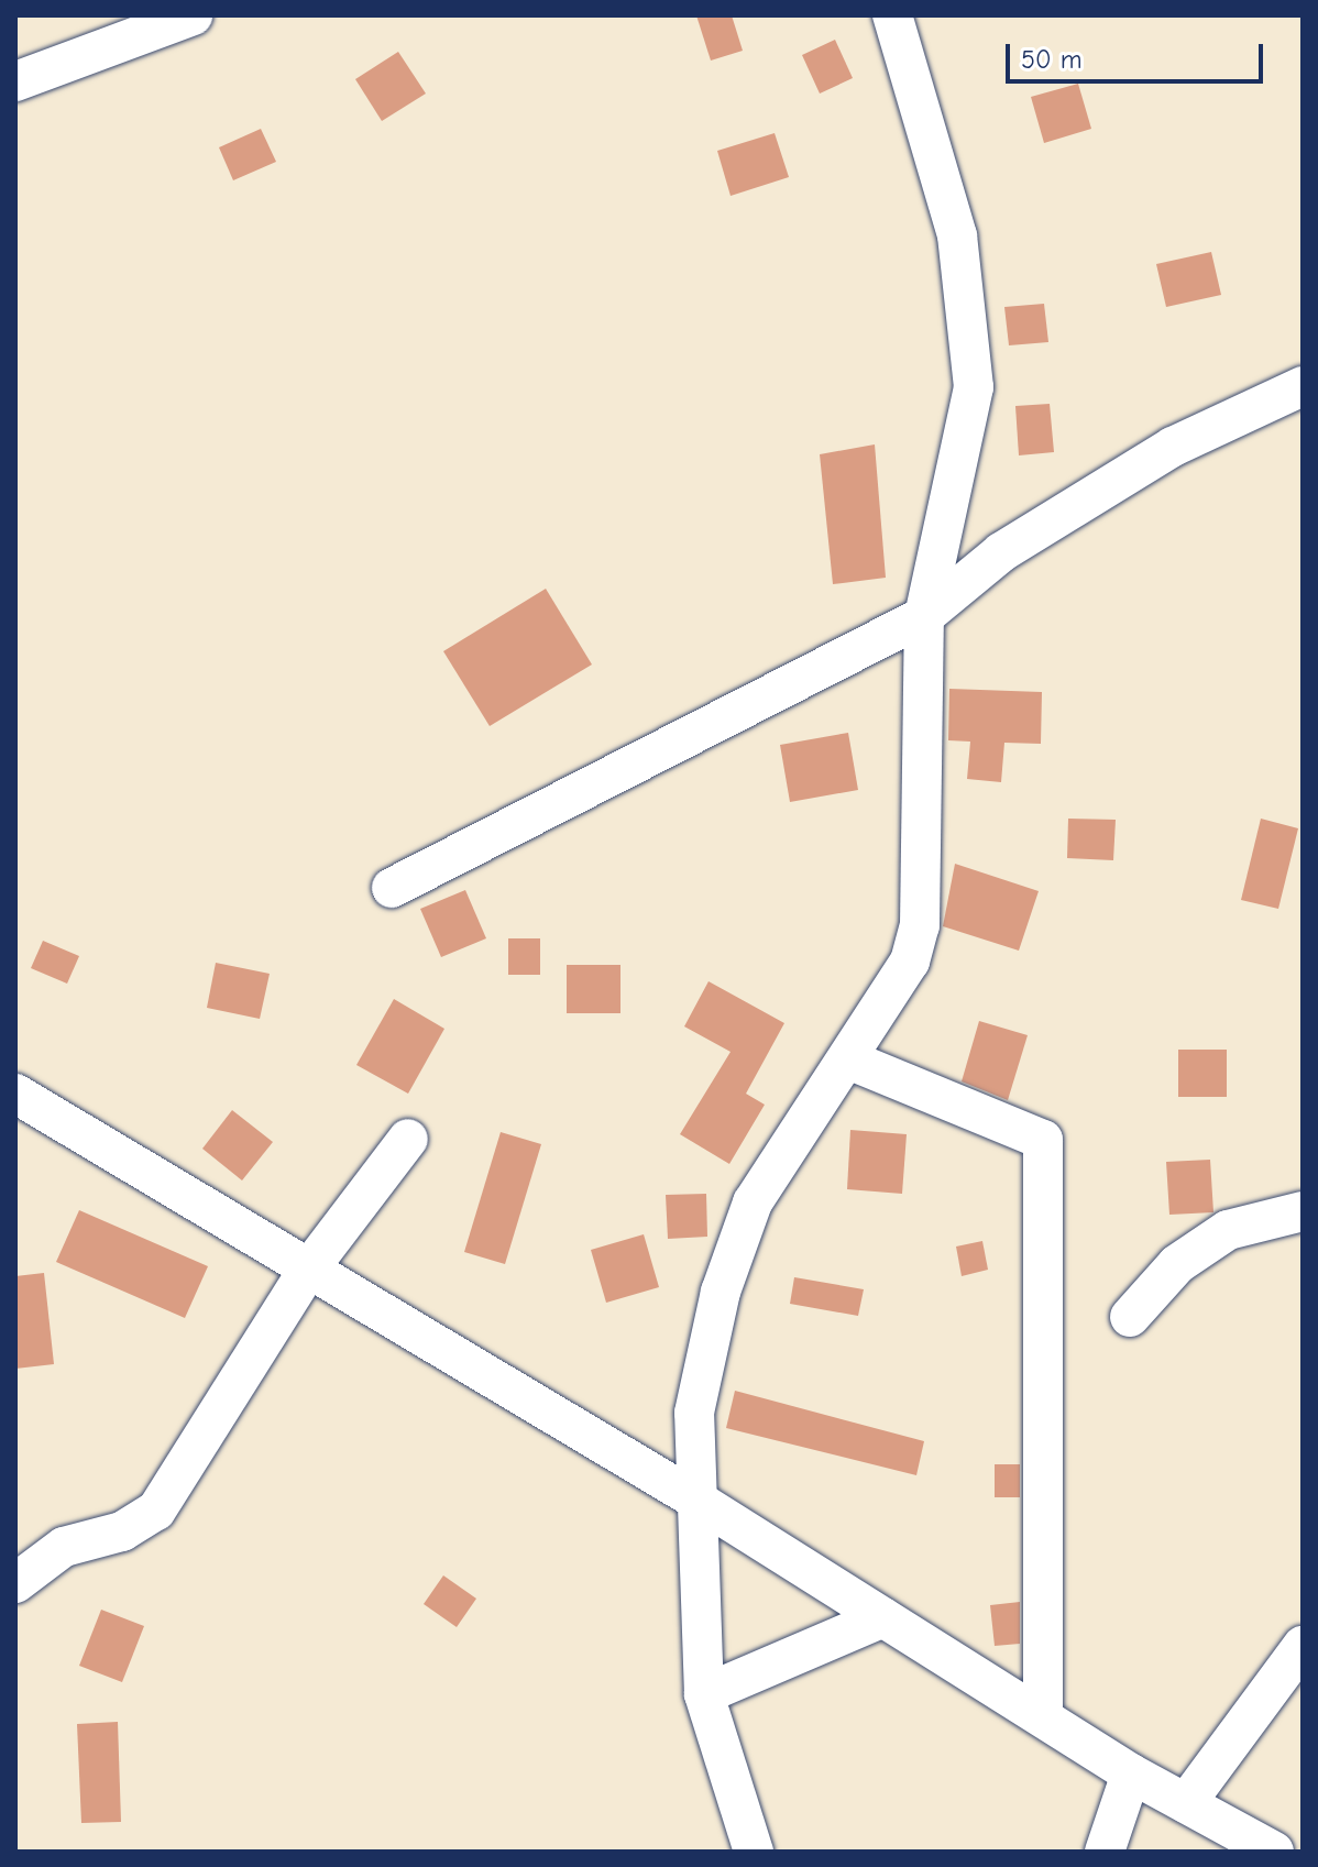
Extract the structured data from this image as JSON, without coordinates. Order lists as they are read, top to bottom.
{
  "scale_bar": "50 m"
}
